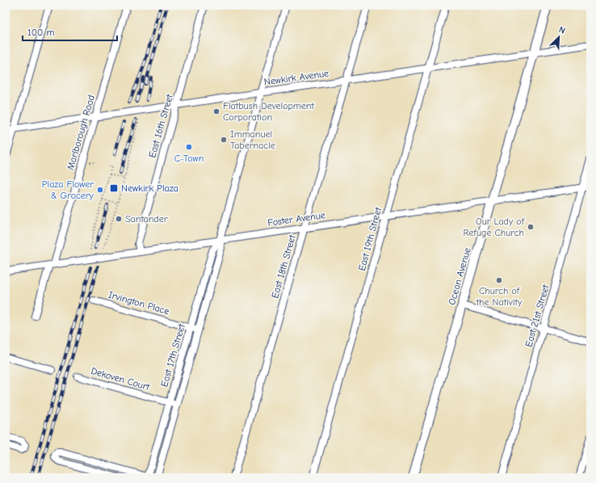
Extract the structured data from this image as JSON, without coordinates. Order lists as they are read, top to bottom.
{
  "streets": {
    "main road": ["Ocean Avenue"],
    "street": [
      "Newkirk Avenue",
      "East 16th Street",
      "Marlborough Road",
      "Foster Avenue",
      "East 19th Street",
      "East 18th Street",
      "Irvington Place",
      "East 21st Street",
      "East 17th Street",
      "Dekoven Court"
    ]
  },
  "crossings": [
    ["Newkirk Avenue", "East 16th Street"],
    ["Newkirk Avenue", "Marlborough Road"],
    ["Newkirk Avenue", "East 19th Street"],
    ["Newkirk Avenue", "East 18th Street"],
    ["Newkirk Avenue", "Ocean Avenue"],
    ["Newkirk Avenue", "East 17th Street"],
    ["East 16th Street", "Foster Avenue"],
    ["Marlborough Road", "Foster Avenue"],
    ["Foster Avenue", "East 19th Street"],
    ["Foster Avenue", "East 18th Street"],
    ["Foster Avenue", "Ocean Avenue"],
    ["Foster Avenue", "East 21st Street"],
    ["Foster Avenue", "East 17th Street"],
    ["Irvington Place", "East 17th Street"],
    ["East 17th Street", "Dekoven Court"]
  ],
  "places": {
    "other": [
      "Flatbush Development Corporation",
      "Immanuel Tabernacle",
      "C-Town",
      "Plaza Flower & Grocery",
      "Santander",
      "Our Lady of Refuge Church",
      "Church of the Nativity"
    ],
    "transit": ["Newkirk Plaza"]
  },
  "scale_bar": "100 m",
  "north": "top right"
}
